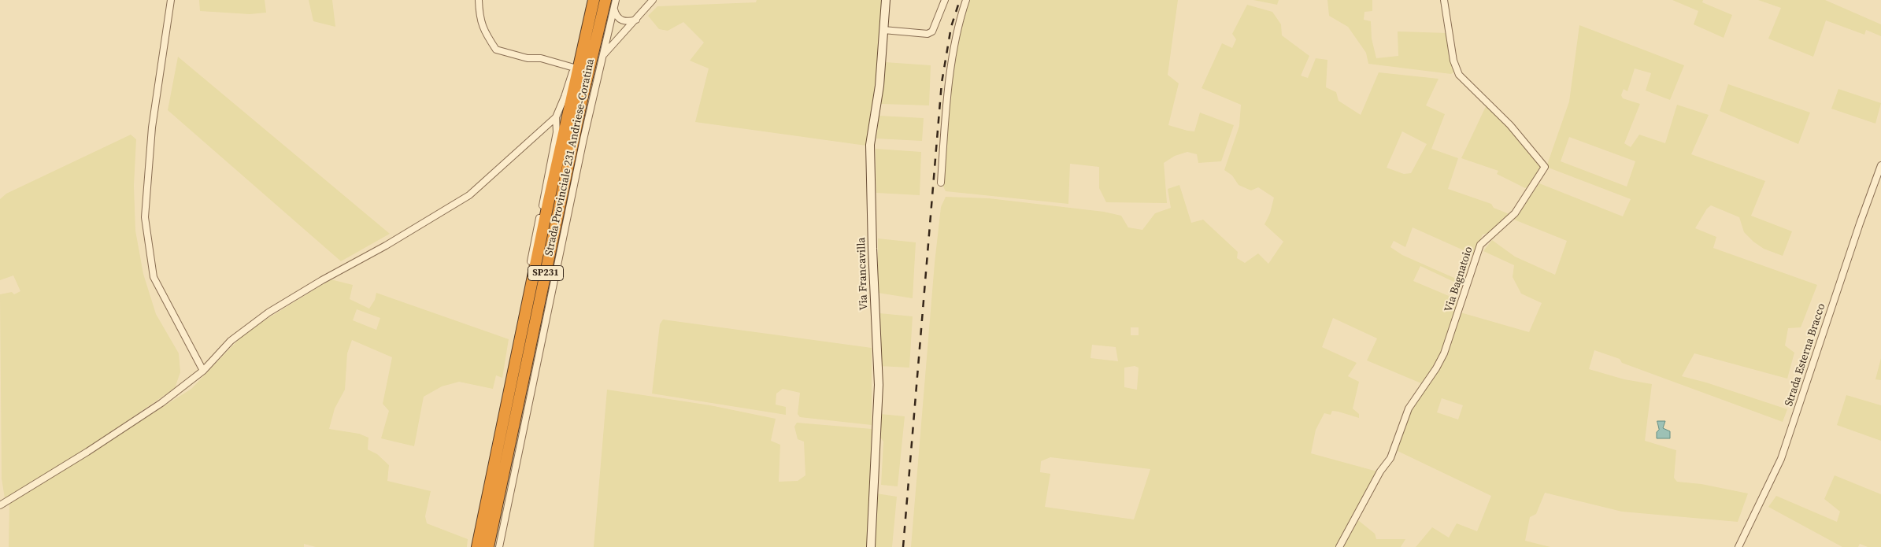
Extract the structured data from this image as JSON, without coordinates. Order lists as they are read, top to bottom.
{
  "streets": {
    "highway": ["Strada Provinciale 231 Andriese-Coratina", "SP231"],
    "street": ["Via Francavilla", "Via Bagnatoio", "Strada Esterna Bracco"]
  }
}
